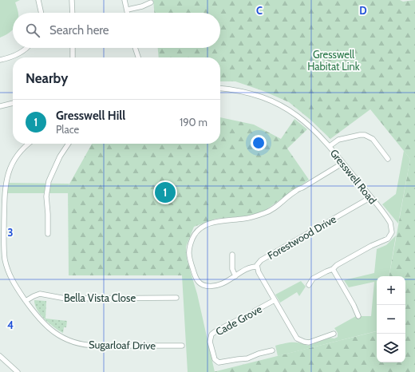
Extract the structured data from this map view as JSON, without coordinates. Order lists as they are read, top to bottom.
{
  "streets": {
    "street": [
      "Gresswell Road",
      "Forestwood Drive",
      "Bella Vista Close",
      "Cade Grove",
      "Sugarloaf Drive"
    ]
  },
  "crossings": [
    ["Gresswell Road", "Forestwood Drive"],
    ["Forestwood Drive", "Cade Grove"],
    ["Bella Vista Close", "Sugarloaf Drive"]
  ],
  "parks": ["Gresswell Habitat Link"],
  "page": {
    "search": "Search here",
    "heading": "Nearby",
    "list": [
      {
        "mark": "1",
        "name": "Gresswell Hill",
        "note": "Place",
        "value": "190 m"
      }
    ],
    "pins": "1",
    "map_buttons": ["+", "−"]
  },
  "grid": {
    "columns": ["C", "D"],
    "rows": ["3", "4"]
  }
}
